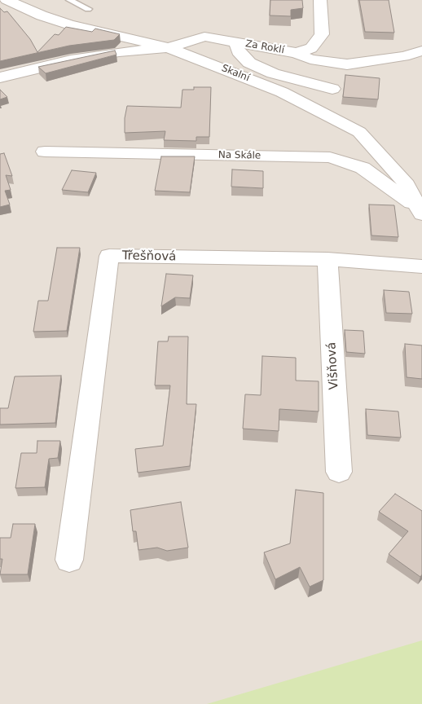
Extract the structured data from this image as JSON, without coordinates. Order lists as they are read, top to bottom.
{
  "streets": {
    "street": [
      "Za Roklí",
      "Skalní",
      "Na Skále",
      "Třešňová",
      "Višňová"
    ]
  },
  "crossings": [
    ["Za Roklí", "Skalní"],
    ["Skalní", "Na Skále"],
    ["Třešňová", "Višňová"]
  ]
}
